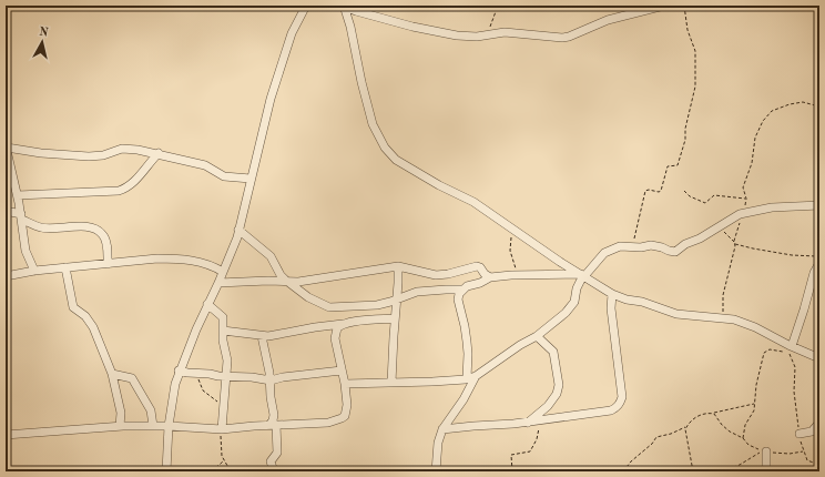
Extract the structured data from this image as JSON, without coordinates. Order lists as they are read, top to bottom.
{
  "north": "top"
}
